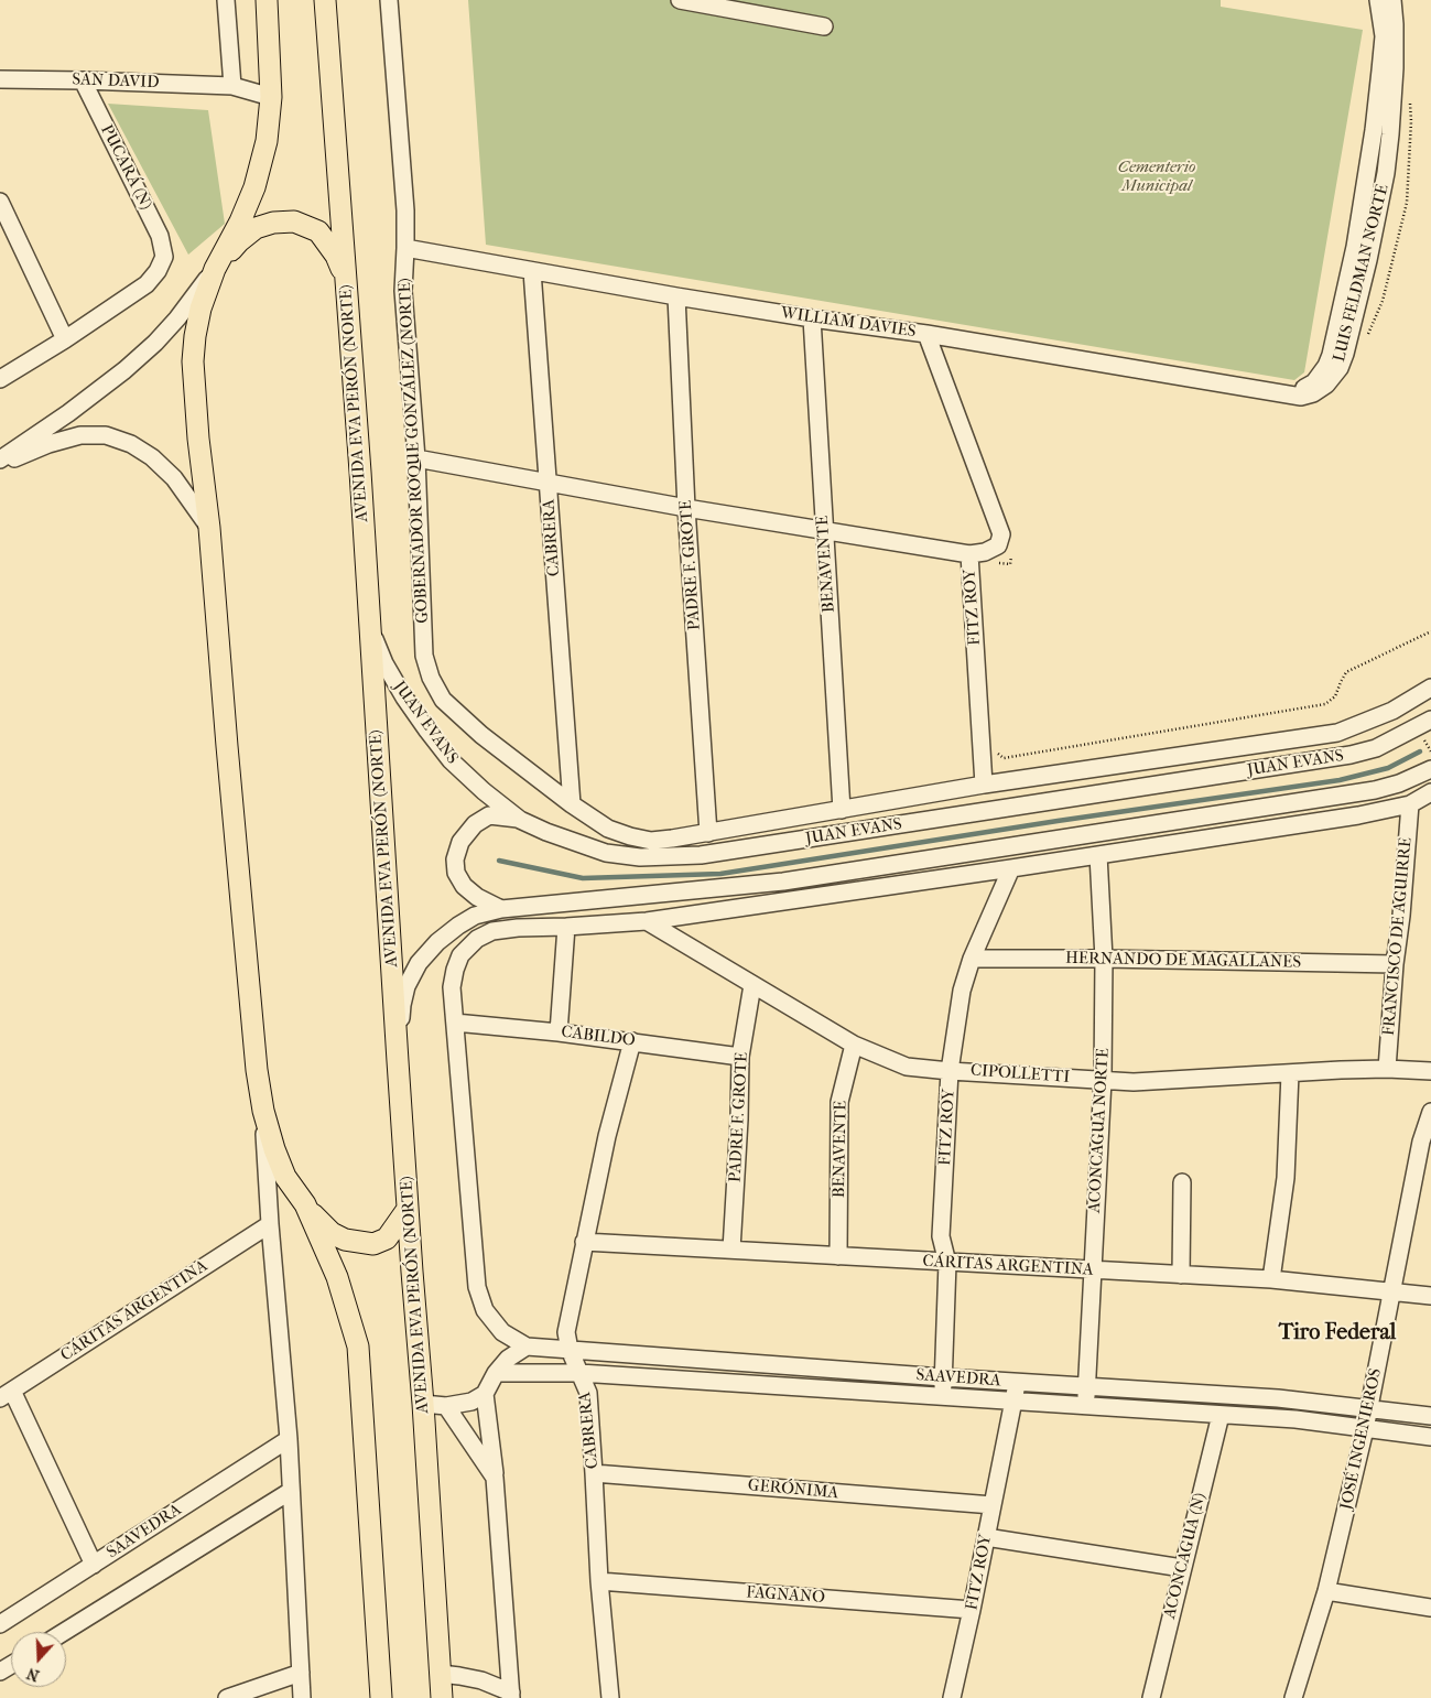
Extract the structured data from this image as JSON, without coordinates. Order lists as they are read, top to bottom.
{
  "streets": {
    "main road": ["AVENIDA EVA PERÓN (NORTE)"],
    "street": [
      "SAN DAVID",
      "PUCARÁ (N)",
      "LUIS FELDMAN NORTE",
      "WILLIAM DAVIES",
      "GOBERNADOR ROQUE GONZÁLEZ (NORTE)",
      "CABRERA",
      "BENAVENTE",
      "PADRE F. GROTE",
      "FITZ ROY",
      "JUAN EVANS",
      "FRANCISCO DE AGUIRRE",
      "HERNANDO DE MAGALLANES",
      "CABILDO",
      "CIPOLLETTI",
      "ACONCAGUA NORTE",
      "CÁRITAS ARGENTINA",
      "SAAVEDRA",
      "JOSÉ INGENIEROS",
      "GERÓNIMA",
      "ACONCAGUA (N)",
      "FAGNANO"
    ]
  },
  "crossings": [
    ["SAN DAVID", "PUCARÁ (N)"],
    ["LUIS FELDMAN NORTE", "WILLIAM DAVIES"],
    ["WILLIAM DAVIES", "GOBERNADOR ROQUE GONZÁLEZ (NORTE)"],
    ["WILLIAM DAVIES", "CABRERA"],
    ["WILLIAM DAVIES", "BENAVENTE"],
    ["WILLIAM DAVIES", "PADRE F. GROTE"],
    ["WILLIAM DAVIES", "FITZ ROY"],
    ["AVENIDA EVA PERÓN (NORTE)", "JUAN EVANS"],
    ["GOBERNADOR ROQUE GONZÁLEZ (NORTE)", "JUAN EVANS"],
    ["CABRERA", "JUAN EVANS"],
    ["CABRERA", "CABILDO"],
    ["CABRERA", "CÁRITAS ARGENTINA"],
    ["CABRERA", "SAAVEDRA"],
    ["CABRERA", "GERÓNIMA"],
    ["CABRERA", "FAGNANO"],
    ["BENAVENTE", "JUAN EVANS"],
    ["BENAVENTE", "CIPOLLETTI"],
    ["BENAVENTE", "CÁRITAS ARGENTINA"],
    ["PADRE F. GROTE", "JUAN EVANS"],
    ["PADRE F. GROTE", "CABILDO"],
    ["PADRE F. GROTE", "CIPOLLETTI"],
    ["PADRE F. GROTE", "CÁRITAS ARGENTINA"],
    ["FITZ ROY", "JUAN EVANS"],
    ["FITZ ROY", "HERNANDO DE MAGALLANES"],
    ["FITZ ROY", "CIPOLLETTI"],
    ["FITZ ROY", "CÁRITAS ARGENTINA"],
    ["FITZ ROY", "SAAVEDRA"],
    ["FITZ ROY", "GERÓNIMA"],
    ["FITZ ROY", "FAGNANO"],
    ["FRANCISCO DE AGUIRRE", "HERNANDO DE MAGALLANES"],
    ["FRANCISCO DE AGUIRRE", "CIPOLLETTI"],
    ["HERNANDO DE MAGALLANES", "ACONCAGUA NORTE"],
    ["CIPOLLETTI", "ACONCAGUA NORTE"],
    ["ACONCAGUA NORTE", "CÁRITAS ARGENTINA"],
    ["ACONCAGUA NORTE", "SAAVEDRA"],
    ["CÁRITAS ARGENTINA", "JOSÉ INGENIEROS"],
    ["SAAVEDRA", "JOSÉ INGENIEROS"],
    ["SAAVEDRA", "ACONCAGUA (N)"]
  ],
  "districts": ["Tiro Federal"],
  "parks": ["Cementerio Municipal"],
  "north": "bottom"
}
